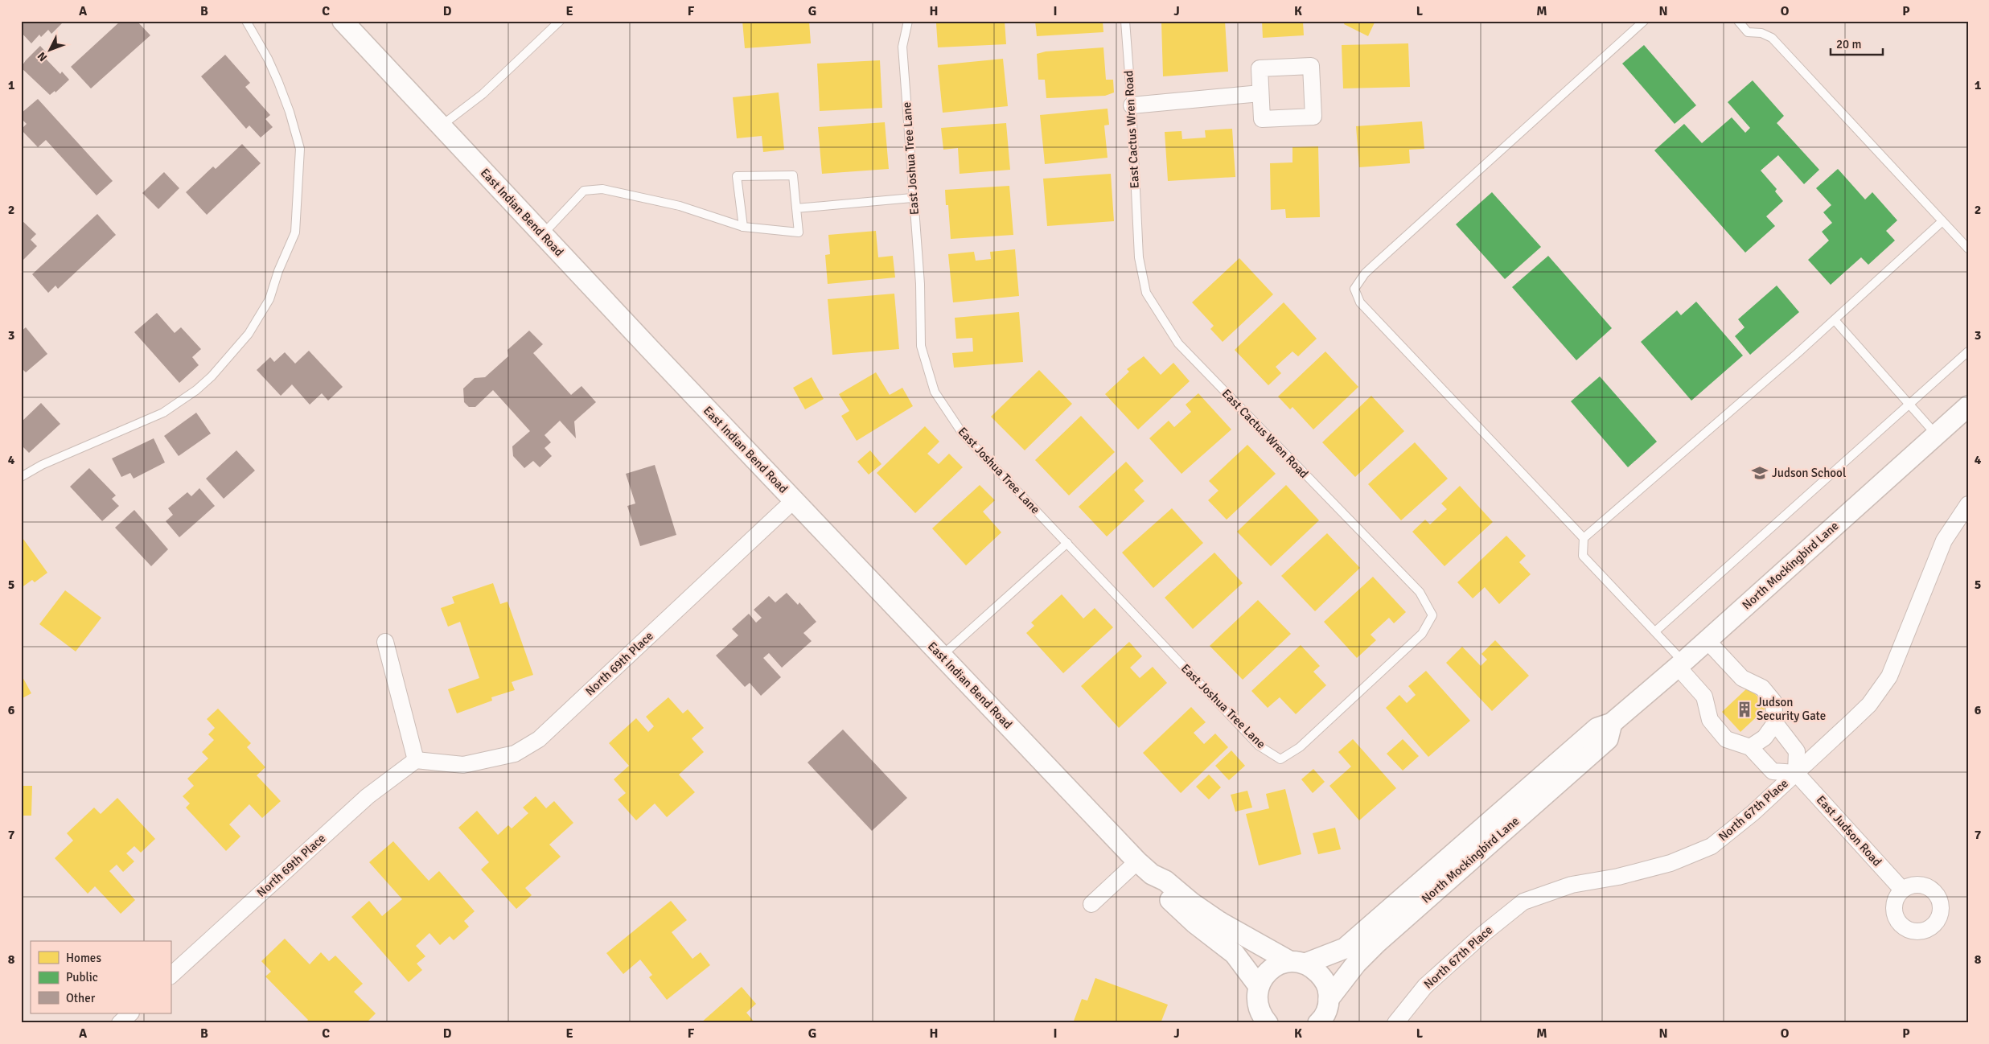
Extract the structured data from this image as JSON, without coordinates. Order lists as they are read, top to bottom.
{
  "streets": {
    "street": [
      "East Indian Bend Road",
      "North Mockingbird Lane",
      "North 69th Place",
      "North 67th Place",
      "East Judson Road"
    ],
    "lane": ["East Cactus Wren Road", "East Joshua Tree Lane"]
  },
  "crossings": [
    ["East Cactus Wren Road", "East Joshua Tree Lane"],
    ["East Indian Bend Road", "North Mockingbird Lane"],
    ["East Indian Bend Road", "North 69th Place"],
    ["North 67th Place", "East Judson Road"]
  ],
  "places": {
    "school or university": ["Judson School"],
    "building": ["Judson Security Gate"]
  },
  "legend": ["Homes", "Public", "Other"],
  "scale_bar": "20 m",
  "north": "bottom left",
  "grid": {
    "columns": [
      "A",
      "B",
      "C",
      "D",
      "E",
      "F",
      "G",
      "H",
      "I",
      "J",
      "K",
      "L",
      "M",
      "N",
      "O",
      "P"
    ],
    "rows": [
      "1",
      "2",
      "3",
      "4",
      "5",
      "6",
      "7",
      "8"
    ]
  }
}
